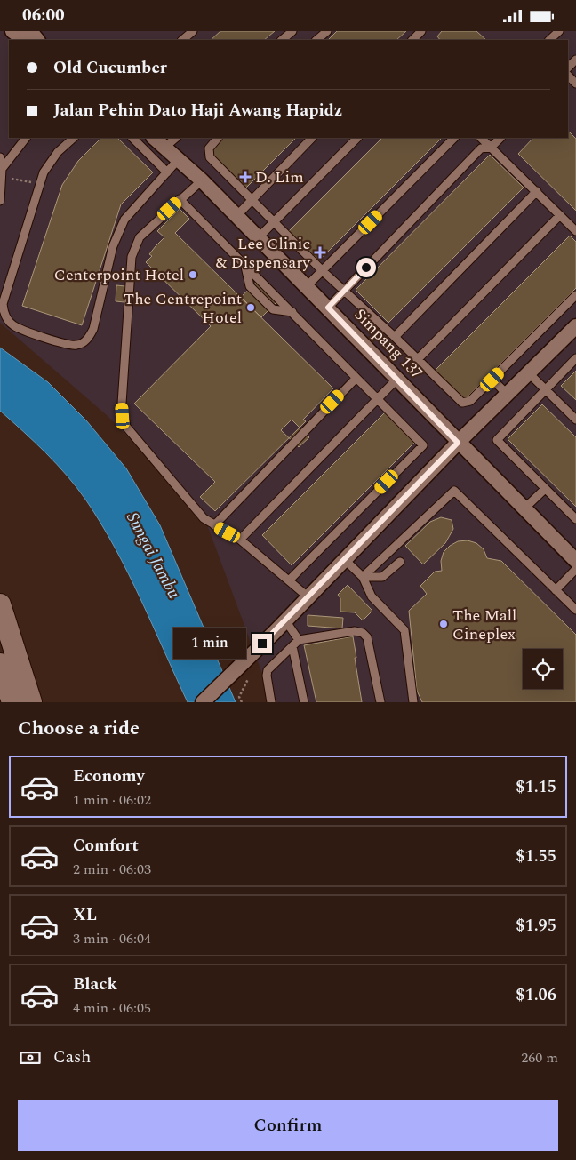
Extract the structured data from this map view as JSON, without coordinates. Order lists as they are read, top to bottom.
{
  "streets": {
    "street": ["Simpang 137"]
  },
  "water": ["Sungai Jambu"],
  "places": {
    "health": ["D. Lim", "Lee Clinic & Dispensary"],
    "other": ["Centerpoint Hotel", "The Centrepoint Hotel", "The Mall Cineplex"]
  },
  "page": {
    "status": "06:00",
    "banner": ["Old Cucumber", "Jalan Pehin Dato Haji Awang Hapidz"],
    "bubble": "1 min",
    "heading": "Choose a ride",
    "list": [
      {
        "name": "Economy",
        "note": "1 min · 06:02",
        "value": "$1.15"
      },
      {
        "name": "Comfort",
        "note": "2 min · 06:03",
        "value": "$1.55"
      },
      {
        "name": "XL",
        "note": "3 min · 06:04",
        "value": "$1.95"
      },
      {
        "name": "Black",
        "note": "4 min · 06:05",
        "value": "$1.06"
      }
    ],
    "pay": ["Cash", "260 m"],
    "buttons": "Confirm"
  }
}
